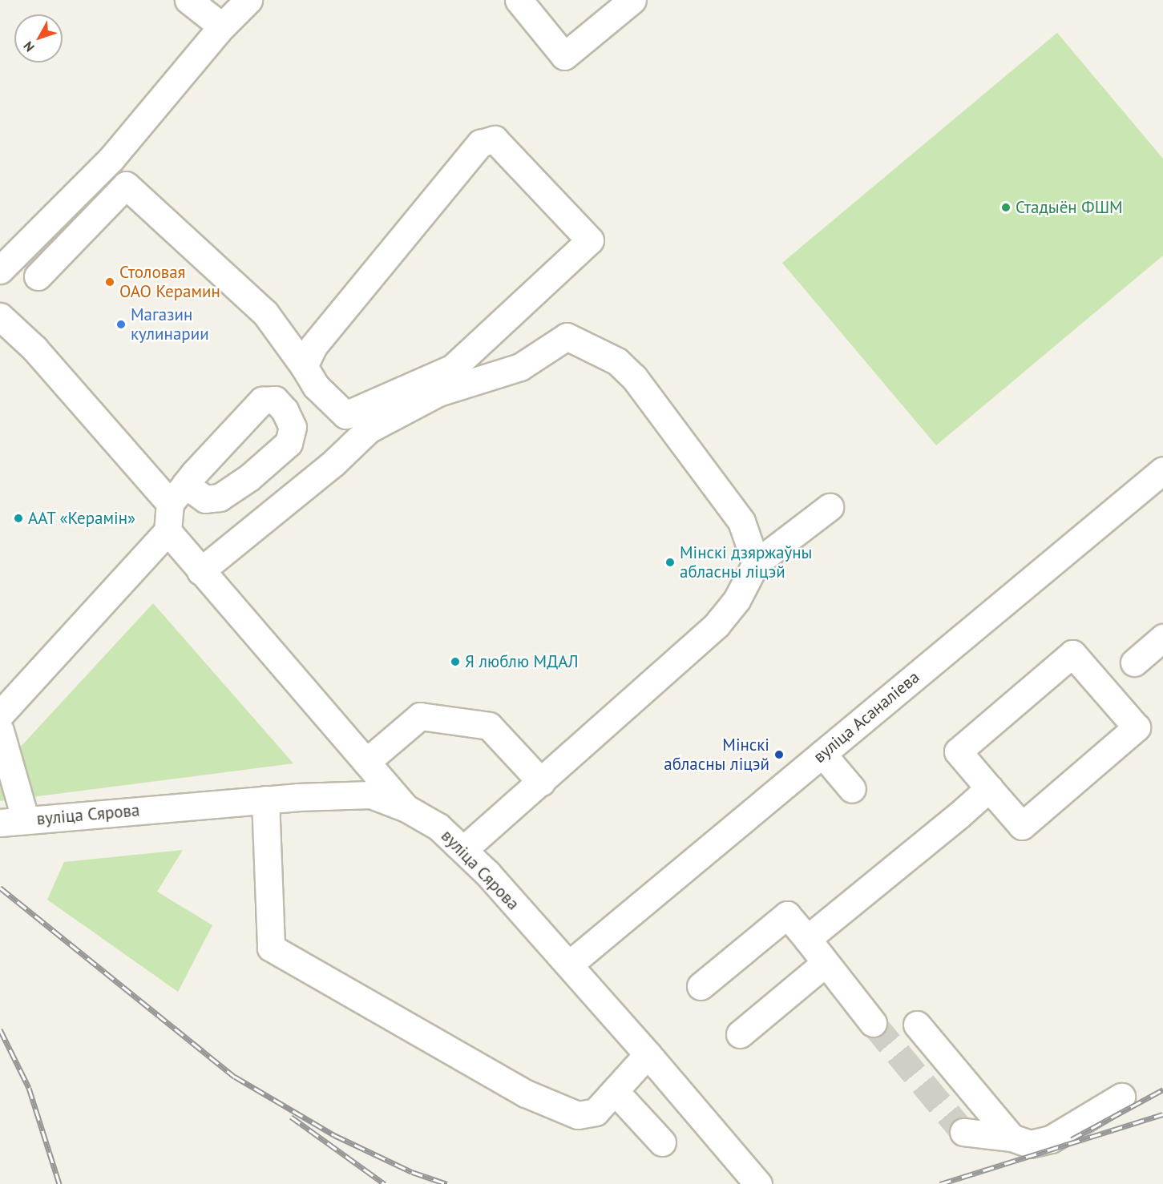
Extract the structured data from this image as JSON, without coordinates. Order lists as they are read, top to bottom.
{
  "streets": {
    "street": ["вуліца Асаналіева", "вуліца Сярова"]
  },
  "crossings": [
    ["вуліца Асаналіева", "вуліца Сярова"]
  ],
  "places": [
    "Стадыён ФШМ",
    "Столовая ОАО Керамин",
    "Магазин кулинарии",
    "ААТ «Керамін»",
    "Мінскі дзяржаўны абласны ліцэй",
    "Я люблю МДАЛ",
    "Мінскі абласны ліцэй"
  ],
  "north": "bottom left"
}
